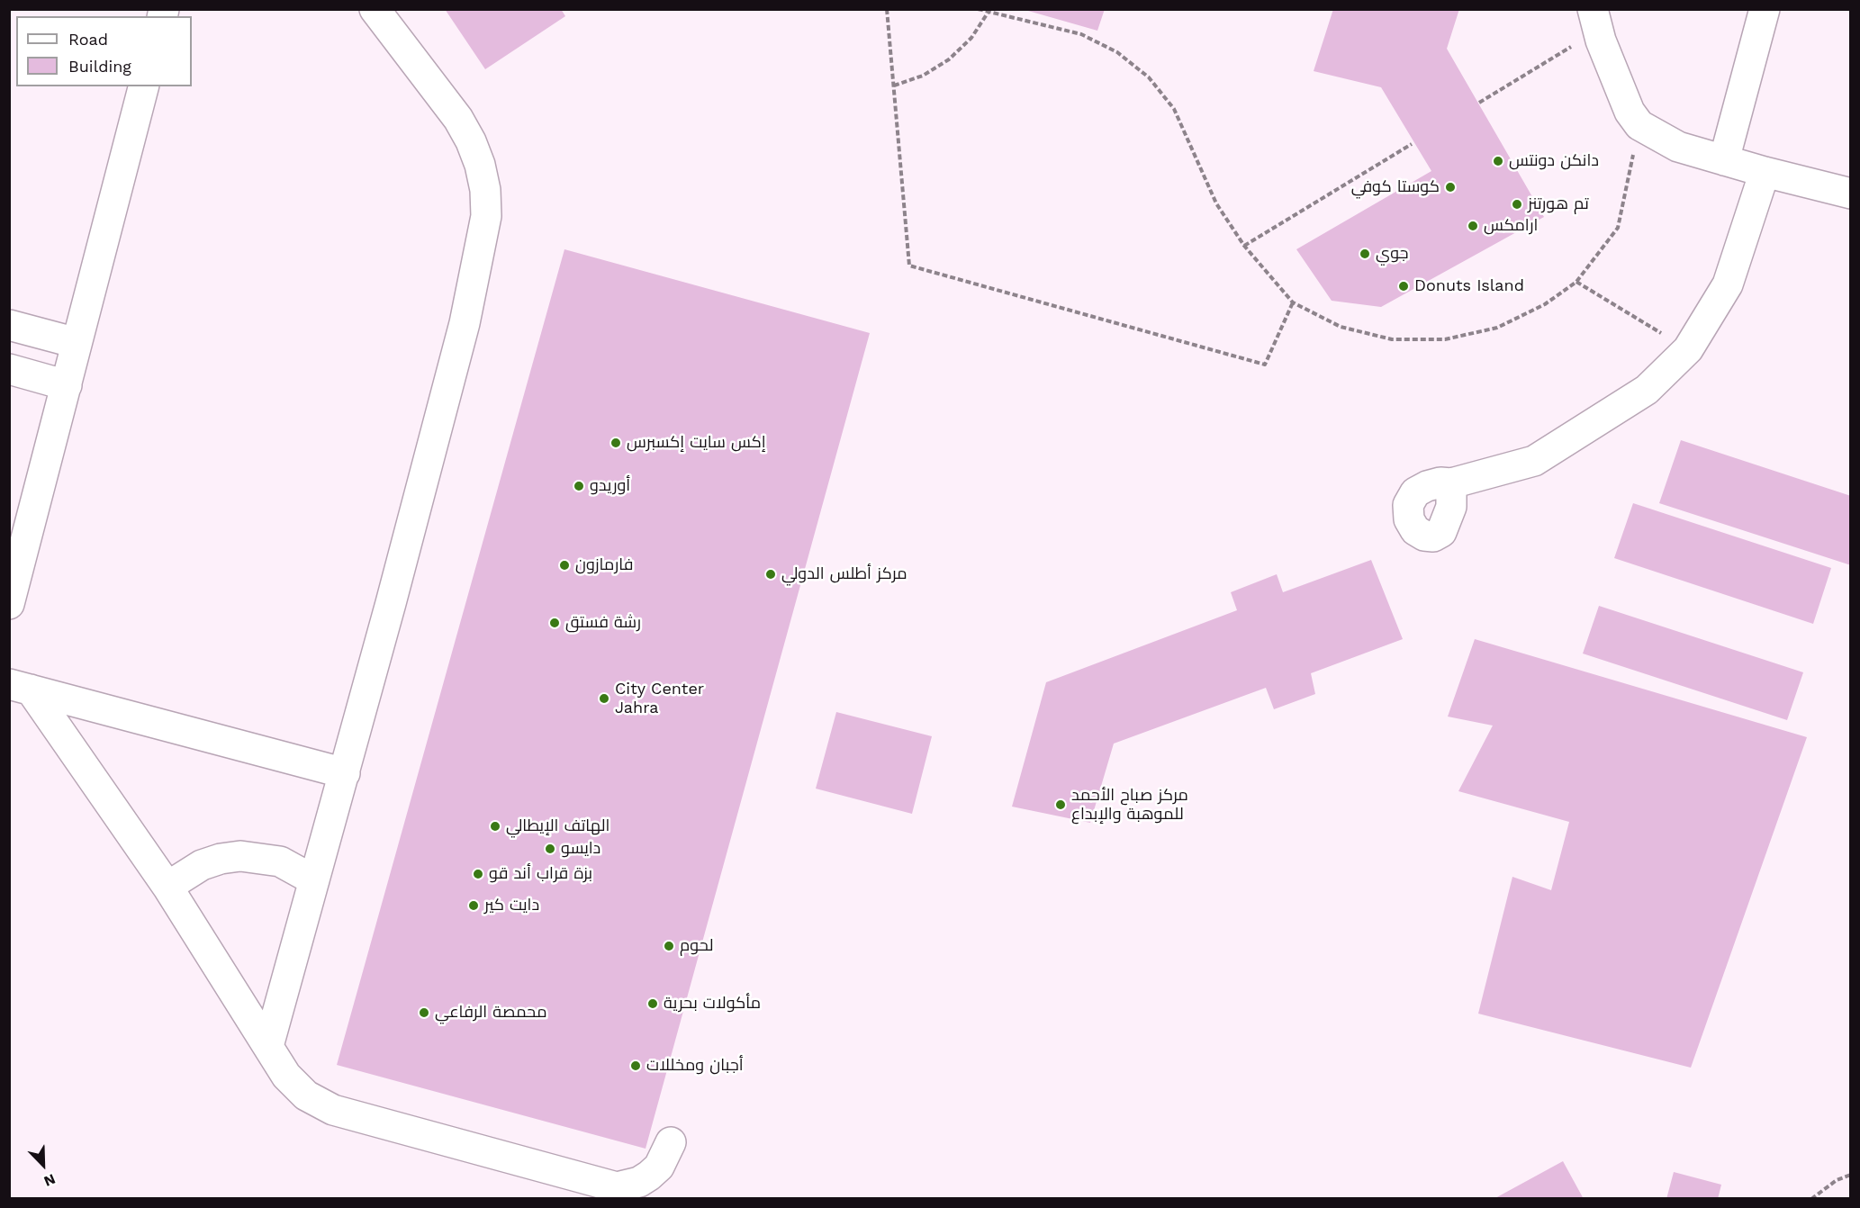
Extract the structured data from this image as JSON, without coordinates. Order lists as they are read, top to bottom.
{
  "places": [
    "دانكن دونتس",
    "كوستا كوفي",
    "تم هورتنز",
    "ارامكس",
    "جوي",
    "Donuts Island",
    "إكس سايت إكسبرس",
    "أوريدو",
    "فارمازون",
    "مركز أطلس الدولي",
    "رشة فستق",
    "City Center Jahra",
    "مركز صباح الأحمد للموهبة والإبداع",
    "الهاتف الإيطالي",
    "دايسو",
    "بزة قراب أند قو",
    "دايت كير",
    "لحوم",
    "مأكولات بحرية",
    "محمصة الرفاعي",
    "أجبان ومخللات"
  ],
  "legend": ["Road", "Building"],
  "north": "bottom right"
}
